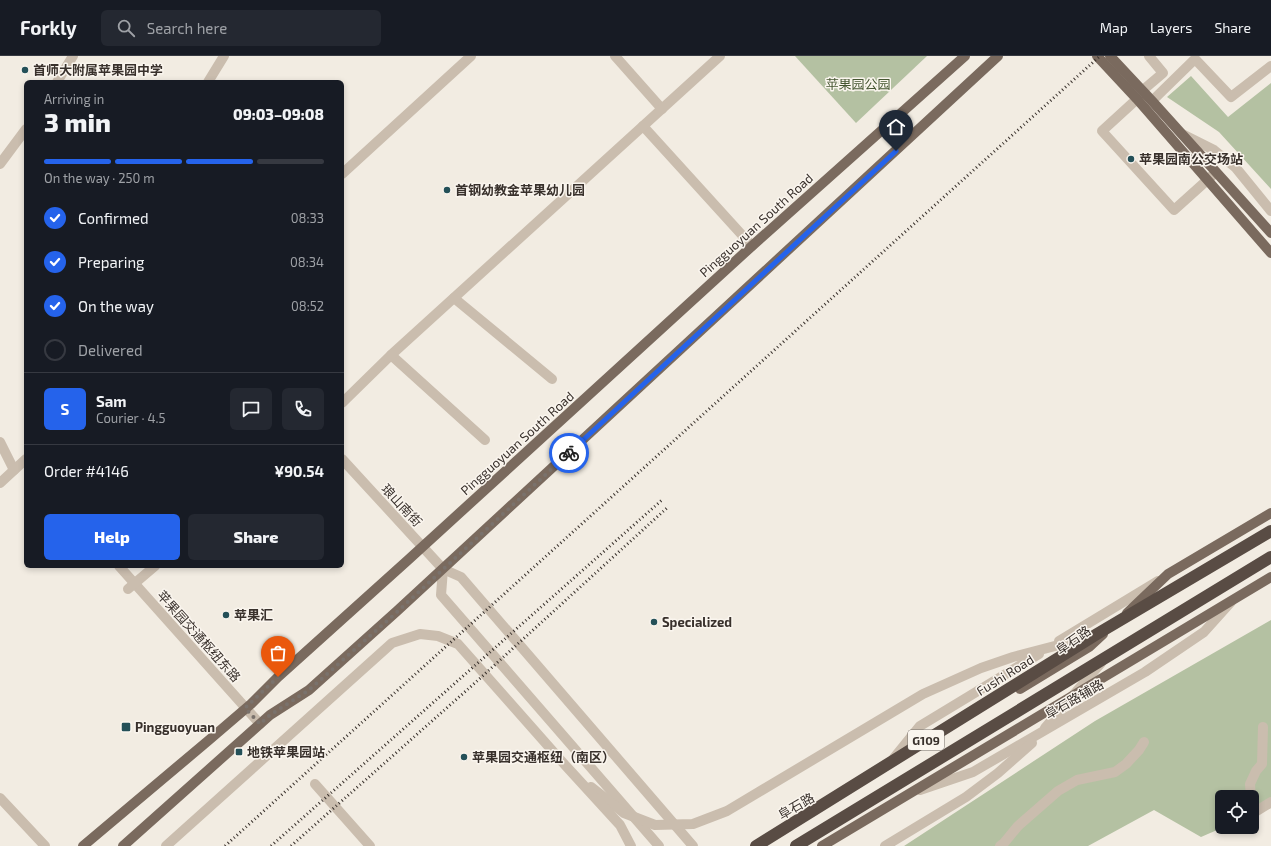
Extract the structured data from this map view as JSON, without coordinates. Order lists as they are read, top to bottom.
{
  "streets": {
    "highway": ["Fushi Road", "G109"],
    "main road": ["Pingguoyuan South Road", "阜石路"],
    "street": ["琅山南街", "苹果园交通枢纽东路", "阜石路辅路"]
  },
  "crossings": [
    ["Pingguoyuan South Road", "琅山南街"],
    ["Pingguoyuan South Road", "苹果园交通枢纽东路"],
    ["阜石路", "Fushi Road"]
  ],
  "parks": ["苹果园公园"],
  "places": {
    "other": [
      "首师大附属苹果园中学",
      "苹果园南公交场站",
      "首钢幼教金苹果幼儿园",
      "苹果汇",
      "Specialized",
      "苹果园交通枢纽（南区）"
    ],
    "transit": ["Pingguoyuan", "地铁苹果园站"]
  },
  "page": {
    "header": "Forkly",
    "search": "Search here",
    "nav": ["Map", "Layers", "Share"],
    "heading": ["3 min", "Arriving in", "09:03–09:08"],
    "panel": [
      "Sam",
      "Courier · 4.5",
      "Order #4146",
      "¥90.54"
    ],
    "bar": "On the way · 250 m",
    "list": [
      ["Confirmed", "08:33"],
      ["Preparing", "08:34"],
      ["On the way", "08:52"],
      "Delivered"
    ],
    "round": "S",
    "buttons": ["Help", "Share"]
  }
}
